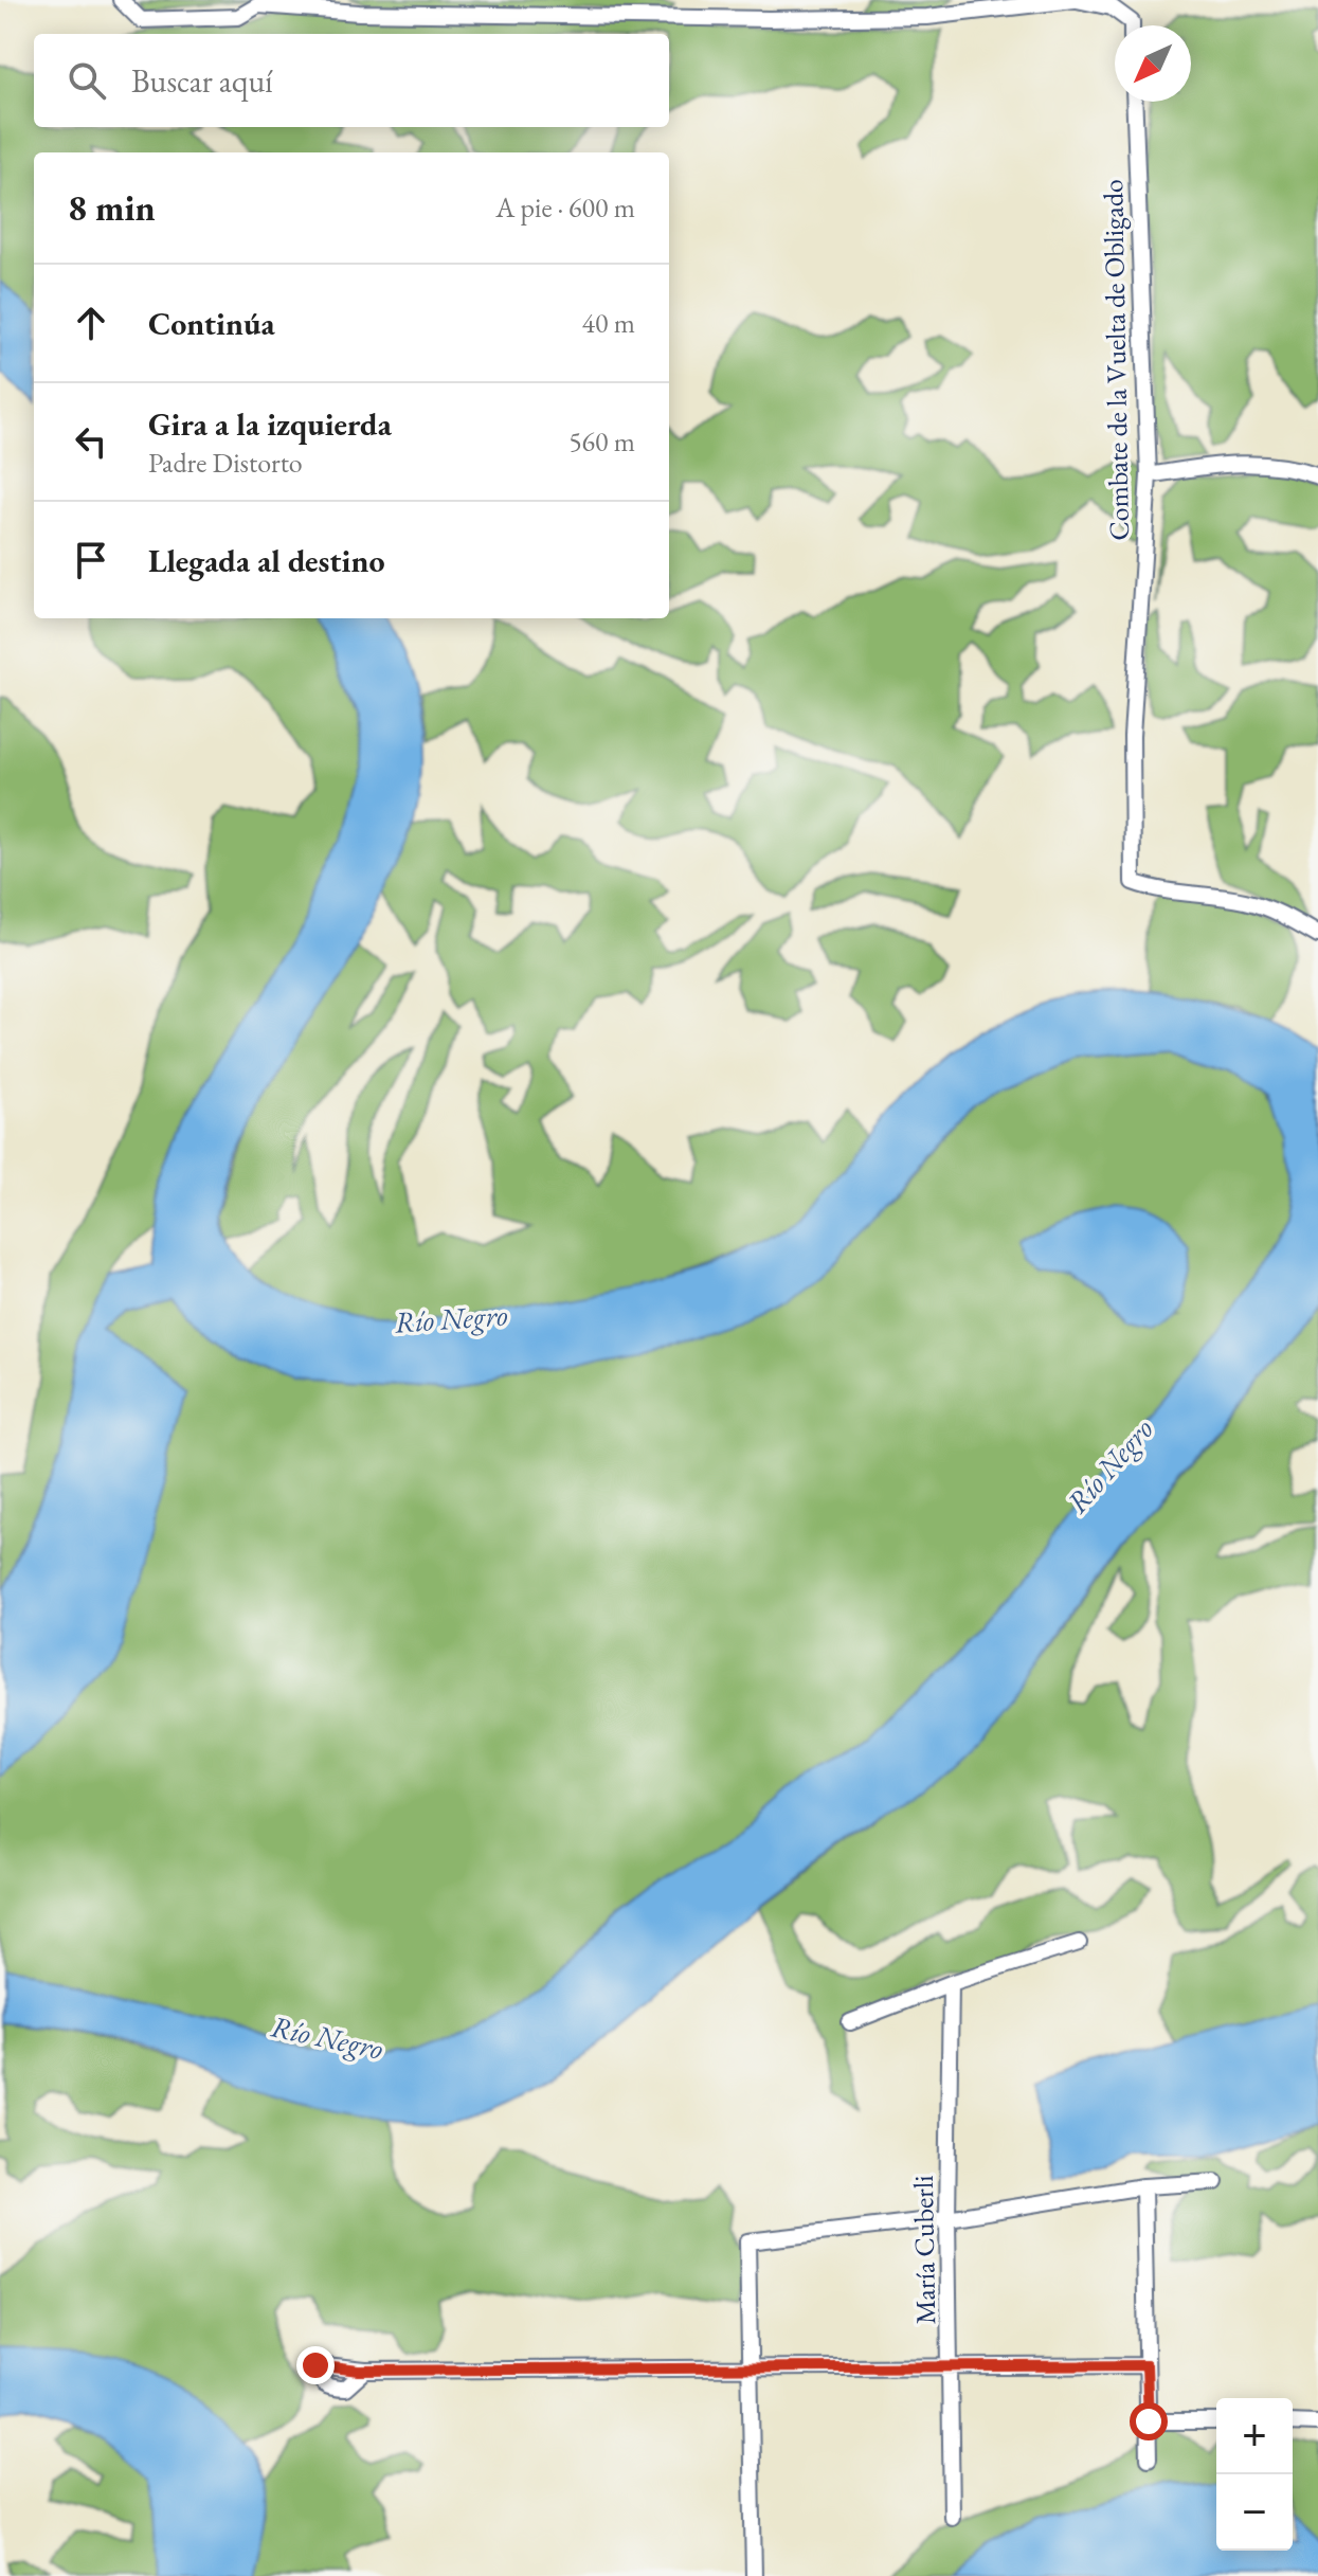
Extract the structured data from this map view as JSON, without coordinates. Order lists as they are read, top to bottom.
{
  "streets": {
    "street": ["Combate de la Vuelta de Obligado", "María Cuberli"]
  },
  "water": ["Río Negro"],
  "north": "bottom left",
  "page": {
    "search": "Buscar aquí",
    "heading": ["8 min", "A pie · 600 m"],
    "list": [
      ["Continúa", "40 m"],
      ["Gira a la izquierda", "Padre Distorto", "560 m"],
      "Llegada al destino"
    ],
    "map_buttons": ["+", "−"]
  }
}
